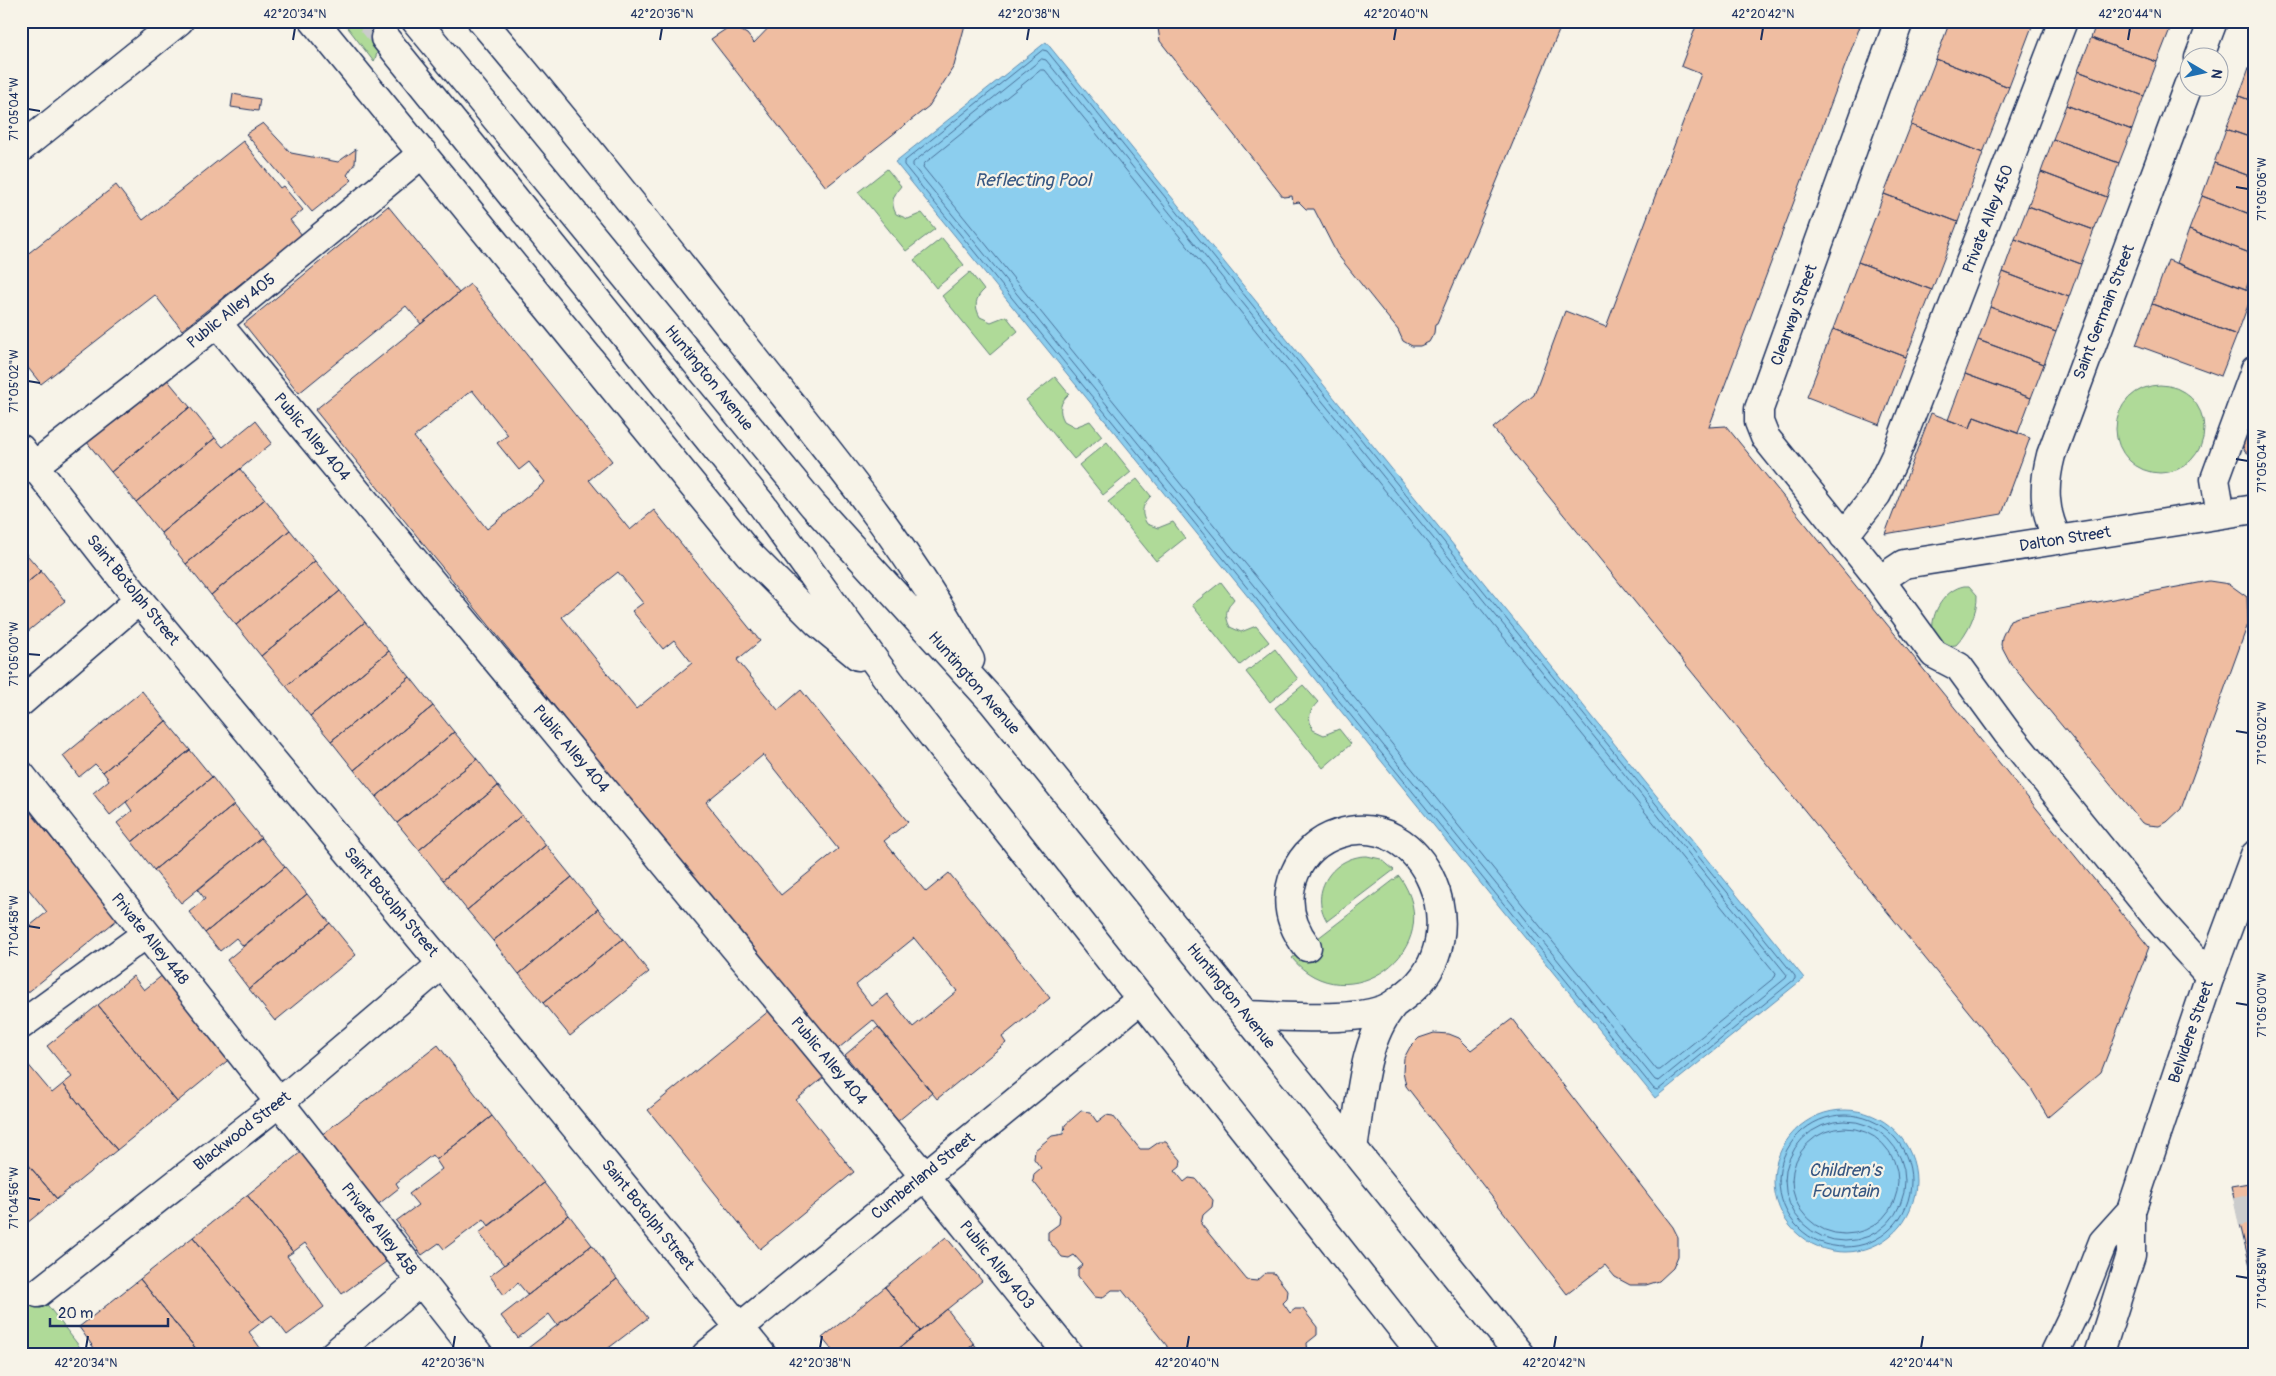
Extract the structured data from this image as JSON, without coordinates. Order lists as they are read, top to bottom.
{
  "streets": {
    "main road": [
      "Private Alley 450",
      "Public Alley 405",
      "Saint Germain Street",
      "Clearway Street",
      "Huntington Avenue",
      "Public Alley 404",
      "Dalton Street",
      "Saint Botolph Street",
      "Private Alley 448",
      "Belvidere Street",
      "Blackwood Street",
      "Cumberland Street",
      "Private Alley 458",
      "Public Alley 403"
    ]
  },
  "crossings": [
    ["Private Alley 450", "Clearway Street"],
    ["Public Alley 405", "Public Alley 404"],
    ["Public Alley 405", "Saint Botolph Street"],
    ["Saint Germain Street", "Dalton Street"],
    ["Clearway Street", "Dalton Street"],
    ["Clearway Street", "Belvidere Street"],
    ["Public Alley 404", "Cumberland Street"],
    ["Public Alley 404", "Public Alley 403"],
    ["Saint Botolph Street", "Blackwood Street"],
    ["Saint Botolph Street", "Cumberland Street"],
    ["Private Alley 448", "Blackwood Street"],
    ["Private Alley 448", "Private Alley 458"],
    ["Blackwood Street", "Private Alley 458"],
    ["Cumberland Street", "Public Alley 403"]
  ],
  "water": ["Reflecting Pool", "Children's Fountain"],
  "scale_bar": "20 m",
  "north": "right",
  "coordinates": [
    "42°20'34\"N",
    "42°20'36\"N",
    "42°20'38\"N",
    "42°20'40\"N",
    "42°20'42\"N",
    "42°20'44\"N",
    "71°05'04\"W",
    "71°05'06\"W",
    "71°05'02\"W",
    "71°05'00\"W",
    "71°04'58\"W",
    "71°04'56\"W"
  ]
}
